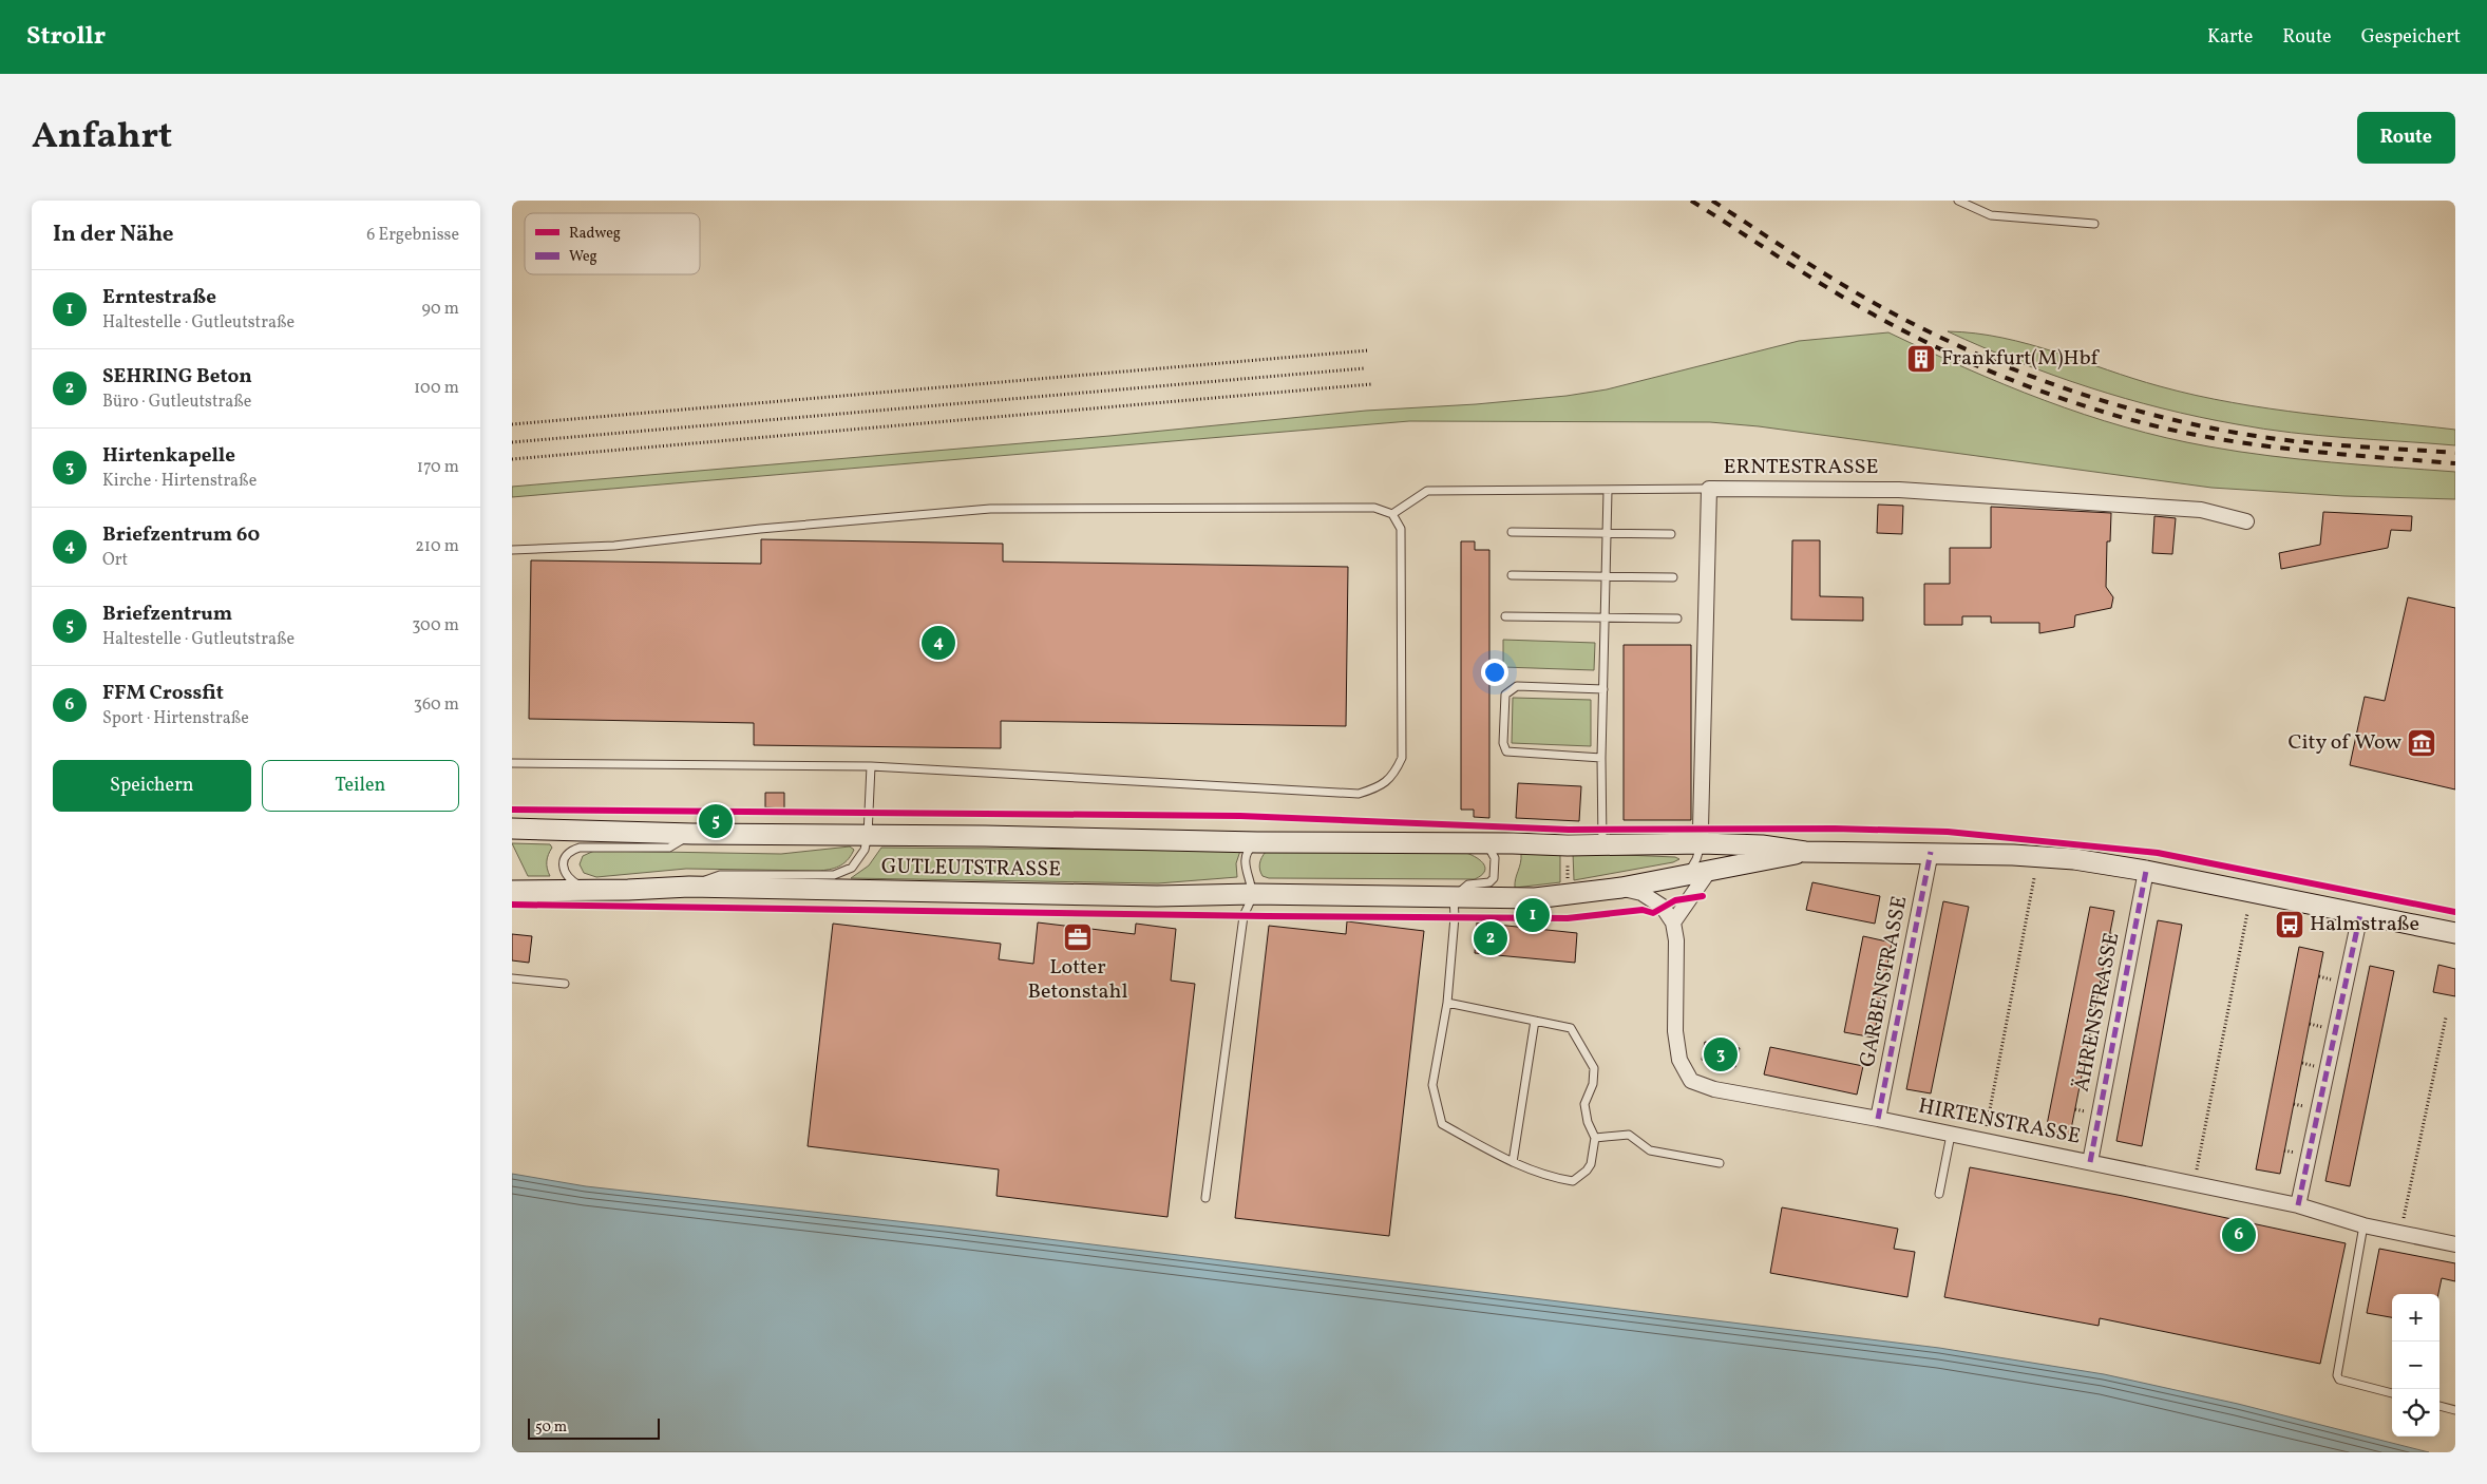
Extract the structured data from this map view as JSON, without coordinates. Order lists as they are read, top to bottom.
{
  "streets": {
    "main road": ["GUTLEUTSTRASSE"],
    "street": [
      "ERNTESTRASSE",
      "GARBENSTRASSE",
      "ÄHRENSTRASSE",
      "HIRTENSTRASSE"
    ]
  },
  "crossings": [
    ["ERNTESTRASSE", "GUTLEUTSTRASSE"],
    ["GUTLEUTSTRASSE", "GARBENSTRASSE"],
    ["GUTLEUTSTRASSE", "ÄHRENSTRASSE"],
    ["GARBENSTRASSE", "HIRTENSTRASSE"],
    ["ÄHRENSTRASSE", "HIRTENSTRASSE"]
  ],
  "places": {
    "building": ["Frankfurt(M)Hbf"],
    "museum": ["City of Wow"],
    "bus stop": ["Halmstraße"],
    "office": ["Lotter Betonstahl"]
  },
  "legend": ["Radweg", "Weg"],
  "scale_bar": "50 m",
  "page": {
    "header": "Strollr",
    "nav": ["Karte", "Route", "Gespeichert"],
    "title": "Anfahrt",
    "buttons": [
      "Route",
      ["Speichern", "Teilen"]
    ],
    "heading": ["In der Nähe", "6 Ergebnisse"],
    "list": [
      {
        "mark": "1",
        "name": "Erntestraße",
        "note": "Haltestelle · Gutleutstraße",
        "value": "90 m"
      },
      {
        "mark": "2",
        "name": "SEHRING Beton",
        "note": "Büro · Gutleutstraße",
        "value": "100 m"
      },
      {
        "mark": "3",
        "name": "Hirtenkapelle",
        "note": "Kirche · Hirtenstraße",
        "value": "170 m"
      },
      {
        "mark": "4",
        "name": "Briefzentrum 60",
        "note": "Ort",
        "value": "210 m"
      },
      {
        "mark": "5",
        "name": "Briefzentrum",
        "note": "Haltestelle · Gutleutstraße",
        "value": "300 m"
      },
      {
        "mark": "6",
        "name": "FFM Crossfit",
        "note": "Sport · Hirtenstraße",
        "value": "360 m"
      }
    ],
    "pins": [
      "4",
      "5",
      "1",
      "2",
      "3",
      "6"
    ],
    "map_buttons": ["+", "−"],
    "scale": "50 m"
  }
}
